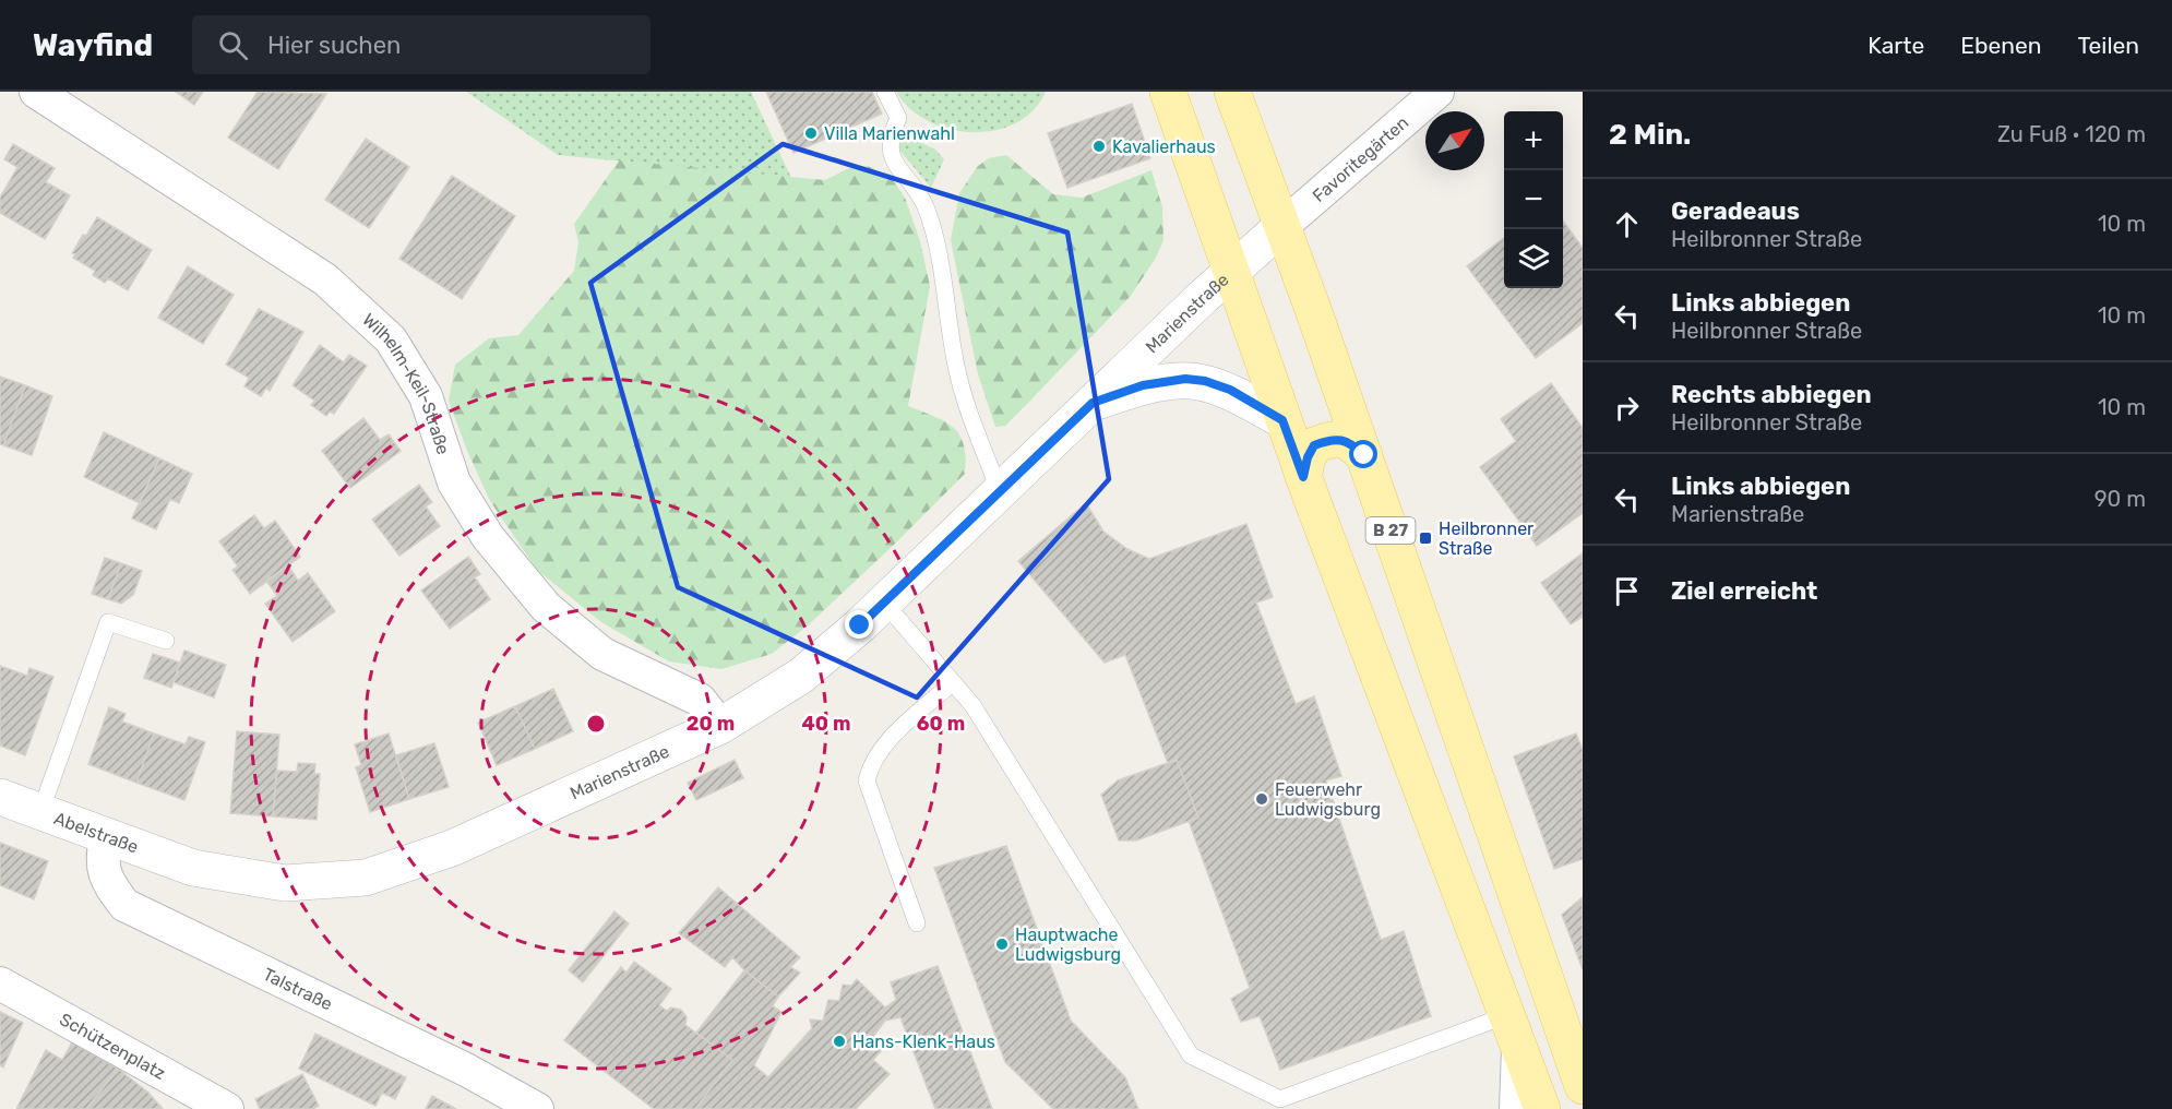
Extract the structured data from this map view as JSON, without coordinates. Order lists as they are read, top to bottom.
{
  "streets": {
    "main road": ["B 27"],
    "street": [
      "Favoritegärten",
      "Marienstraße",
      "Wilhelm-Keil-Straße",
      "Abelstraße",
      "Talstraße",
      "Schützenplatz"
    ]
  },
  "crossings": [
    ["Favoritegärten", "Marienstraße"],
    ["Favoritegärten", "B 27"],
    ["Marienstraße", "Wilhelm-Keil-Straße"],
    ["Marienstraße", "B 27"],
    ["Marienstraße", "Abelstraße"],
    ["Abelstraße", "Talstraße"]
  ],
  "places": {
    "other": [
      "Villa Marienwahl",
      "Kavalierhaus",
      "Feuerwehr Ludwigsburg",
      "Hauptwache Ludwigsburg",
      "Hans-Klenk-Haus"
    ],
    "transit": ["Heilbronner Straße"]
  },
  "north": "top right",
  "page": {
    "header": "Wayfind",
    "search": "Hier suchen",
    "nav": ["Karte", "Ebenen", "Teilen"],
    "heading": ["2 Min.", "Zu Fuß · 120 m"],
    "map_buttons": ["+", "−"],
    "list": [
      ["Geradeaus", "Heilbronner Straße", "10 m"],
      ["Links abbiegen", "Heilbronner Straße", "10 m"],
      ["Rechts abbiegen", "Heilbronner Straße", "10 m"],
      ["Links abbiegen", "Marienstraße", "90 m"],
      "Ziel erreicht"
    ]
  },
  "rings": ["20 m", "40 m", "60 m"]
}
